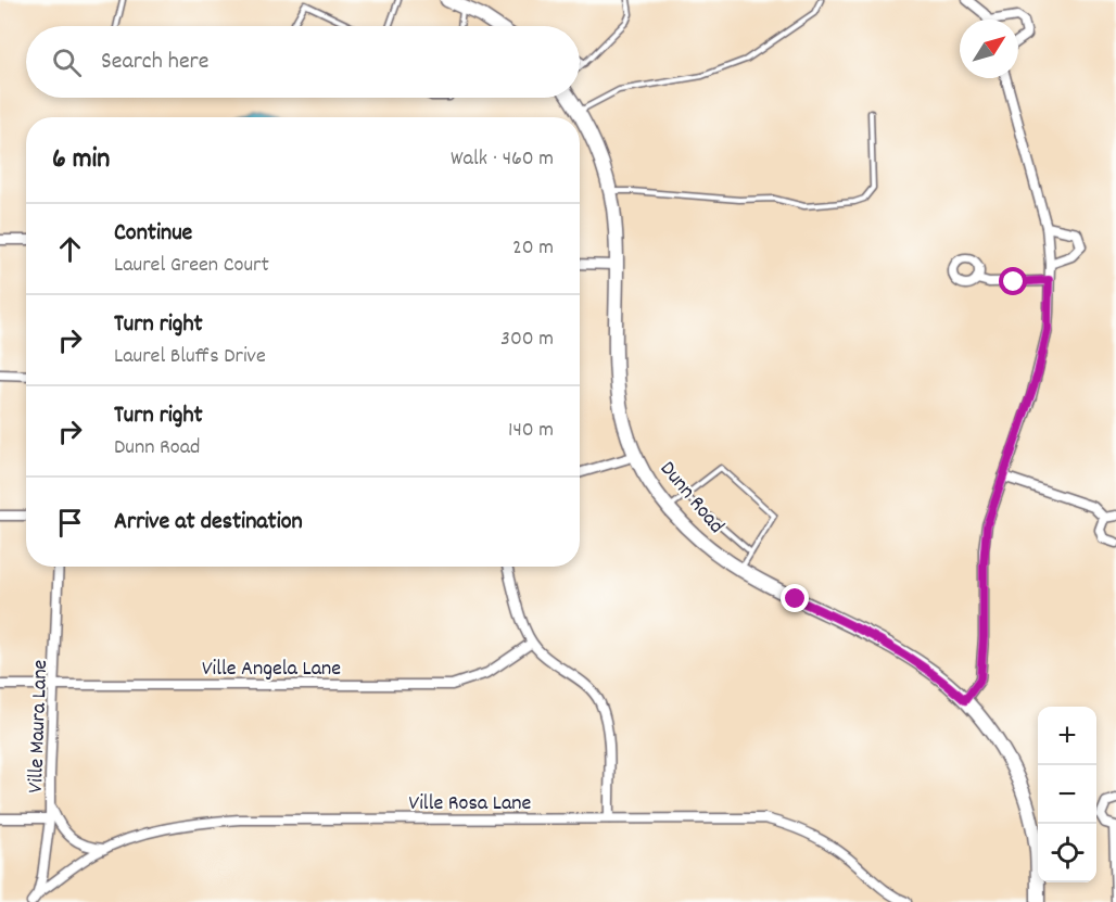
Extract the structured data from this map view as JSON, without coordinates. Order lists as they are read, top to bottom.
{
  "streets": {
    "street": [
      "Dunn Road",
      "Ville Angela Lane",
      "Ville Maura Lane",
      "Ville Rosa Lane"
    ]
  },
  "crossings": [
    ["Ville Angela Lane", "Ville Maura Lane"],
    ["Ville Maura Lane", "Ville Rosa Lane"]
  ],
  "north": "top right",
  "page": {
    "search": "Search here",
    "heading": ["6 min", "Walk · 460 m"],
    "list": [
      ["Continue", "Laurel Green Court", "20 m"],
      ["Turn right", "Laurel Bluffs Drive", "300 m"],
      ["Turn right", "Dunn Road", "140 m"],
      "Arrive at destination"
    ],
    "map_buttons": ["+", "−"]
  }
}
